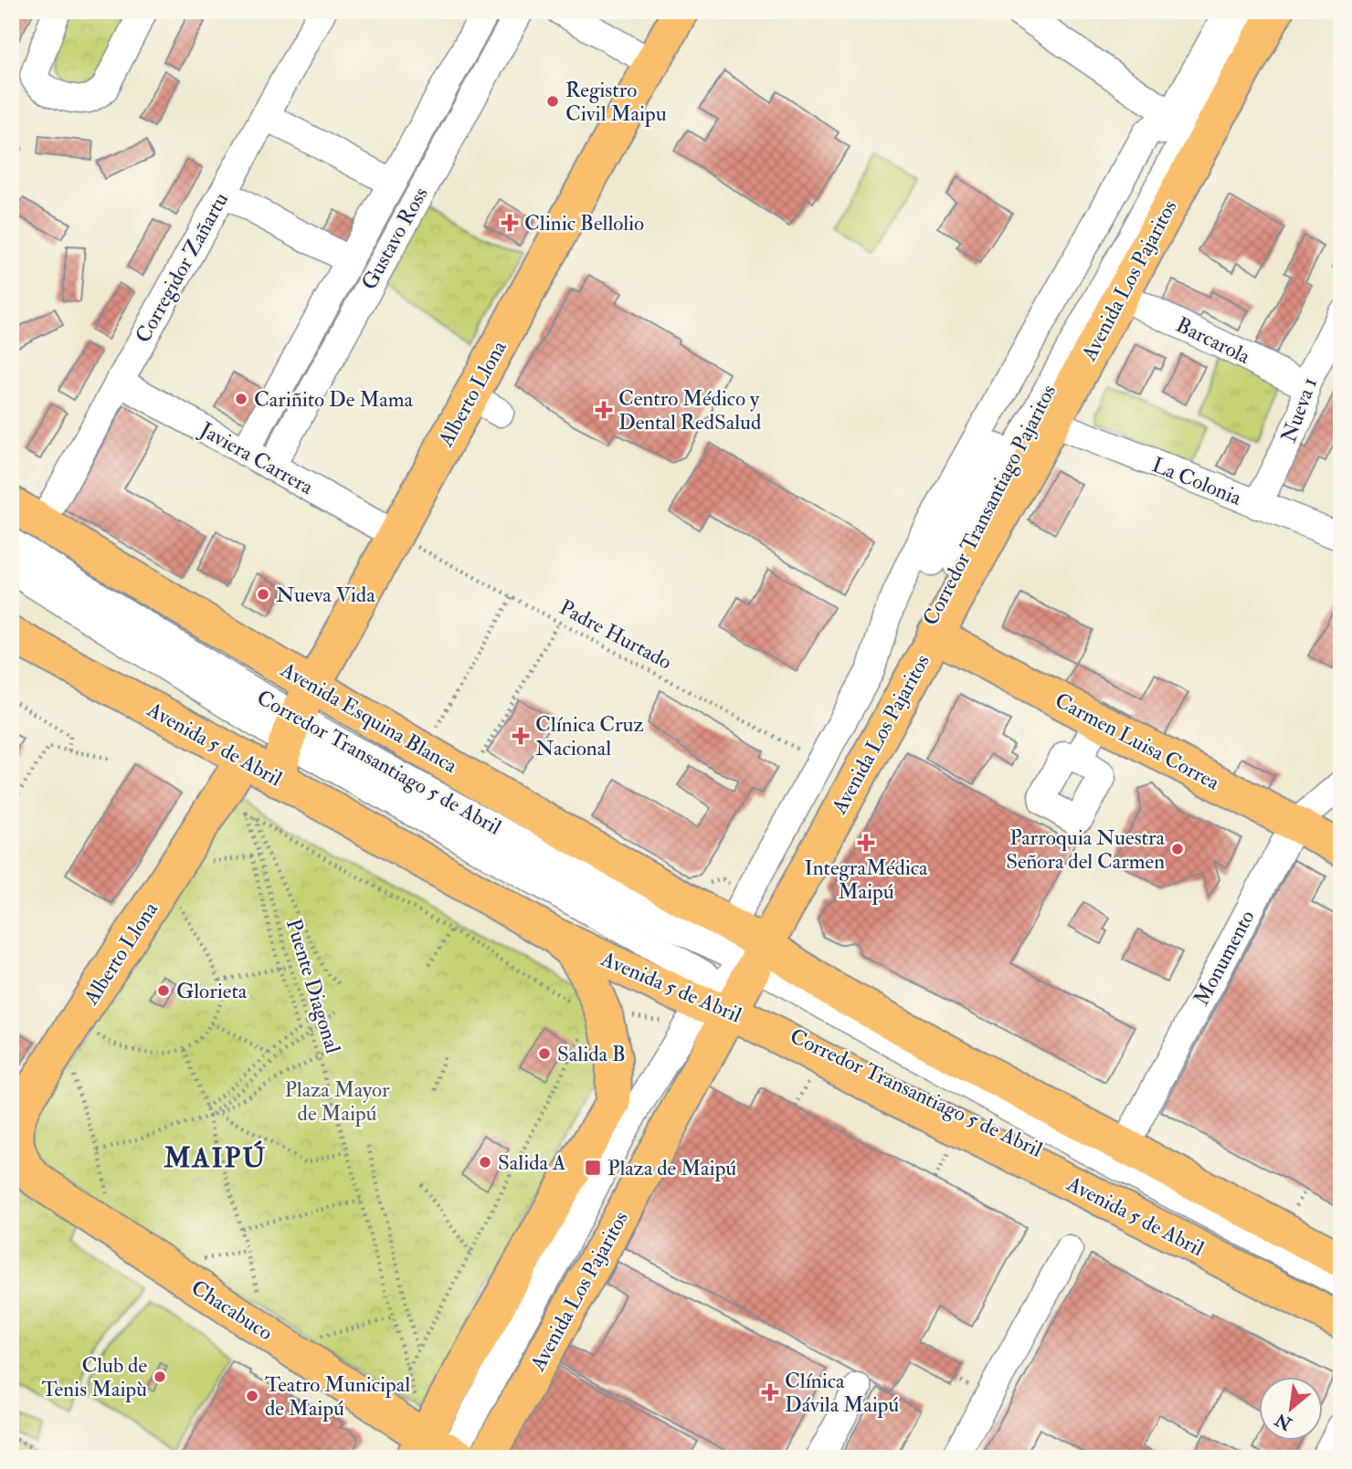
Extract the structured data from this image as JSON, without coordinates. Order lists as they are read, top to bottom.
{
  "streets": {
    "main road": [
      "Avenida Los Pajaritos",
      "Alberto Llona",
      "Avenida Esquina Blanca",
      "Carmen Luisa Correa",
      "Avenida 5 de Abril",
      "Chacabuco"
    ],
    "street": [
      "Gustavo Ross",
      "Corregidor Zañartu",
      "Barcarola",
      "Nueva 1",
      "Javiera Carrera",
      "La Colonia",
      "Corredor Transantiago Pajaritos",
      "Corredor Transantiago 5 de Abril",
      "Monumento"
    ],
    "path": ["Padre Hurtado", "Puente Diagonal"]
  },
  "crossings": [
    ["Gustavo Ross", "Javiera Carrera"],
    ["Corregidor Zañartu", "Javiera Carrera"],
    ["Corregidor Zañartu", "Avenida Esquina Blanca"],
    ["Avenida Los Pajaritos", "Barcarola"],
    ["Avenida Los Pajaritos", "La Colonia"],
    ["Avenida Los Pajaritos", "Corredor Transantiago Pajaritos"],
    ["Avenida Los Pajaritos", "Padre Hurtado"],
    ["Avenida Los Pajaritos", "Avenida Esquina Blanca"],
    ["Avenida Los Pajaritos", "Carmen Luisa Correa"],
    ["Avenida Los Pajaritos", "Avenida 5 de Abril"],
    ["Avenida Los Pajaritos", "Corredor Transantiago 5 de Abril"],
    ["Avenida Los Pajaritos", "Chacabuco"],
    ["Barcarola", "Nueva 1"],
    ["Alberto Llona", "Javiera Carrera"],
    ["Alberto Llona", "Padre Hurtado"],
    ["Alberto Llona", "Avenida Esquina Blanca"],
    ["Alberto Llona", "Avenida 5 de Abril"],
    ["Alberto Llona", "Corredor Transantiago 5 de Abril"],
    ["Alberto Llona", "Chacabuco"],
    ["Nueva 1", "La Colonia"],
    ["Javiera Carrera", "Padre Hurtado"],
    ["Corredor Transantiago Pajaritos", "Avenida Esquina Blanca"],
    ["Corredor Transantiago Pajaritos", "Avenida 5 de Abril"],
    ["Corredor Transantiago Pajaritos", "Corredor Transantiago 5 de Abril"],
    ["Corredor Transantiago Pajaritos", "Chacabuco"],
    ["Avenida Esquina Blanca", "Avenida 5 de Abril"],
    ["Avenida Esquina Blanca", "Corredor Transantiago 5 de Abril"],
    ["Carmen Luisa Correa", "Monumento"],
    ["Avenida 5 de Abril", "Corredor Transantiago 5 de Abril"],
    ["Avenida 5 de Abril", "Monumento"]
  ],
  "districts": ["MAIPÚ"],
  "parks": ["Plaza Mayor de Maipú"],
  "places": {
    "other": [
      "Registro Civil Maipu",
      "Cariñito De Mama",
      "Nueva Vida",
      "Parroquia Nuestra Señora del Carmen",
      "Glorieta",
      "Salida B",
      "Salida A",
      "Club de Tenis Maipù",
      "Teatro Municipal de Maipú"
    ],
    "health": [
      "Clinic Bellolio",
      "Centro Médico y Dental RedSalud",
      "Clínica Cruz Nacional",
      "IntegraMédica Maipú",
      "Clínica Dávila Maipú"
    ],
    "transit": ["Plaza de Maipú"]
  },
  "north": "bottom left"
}
